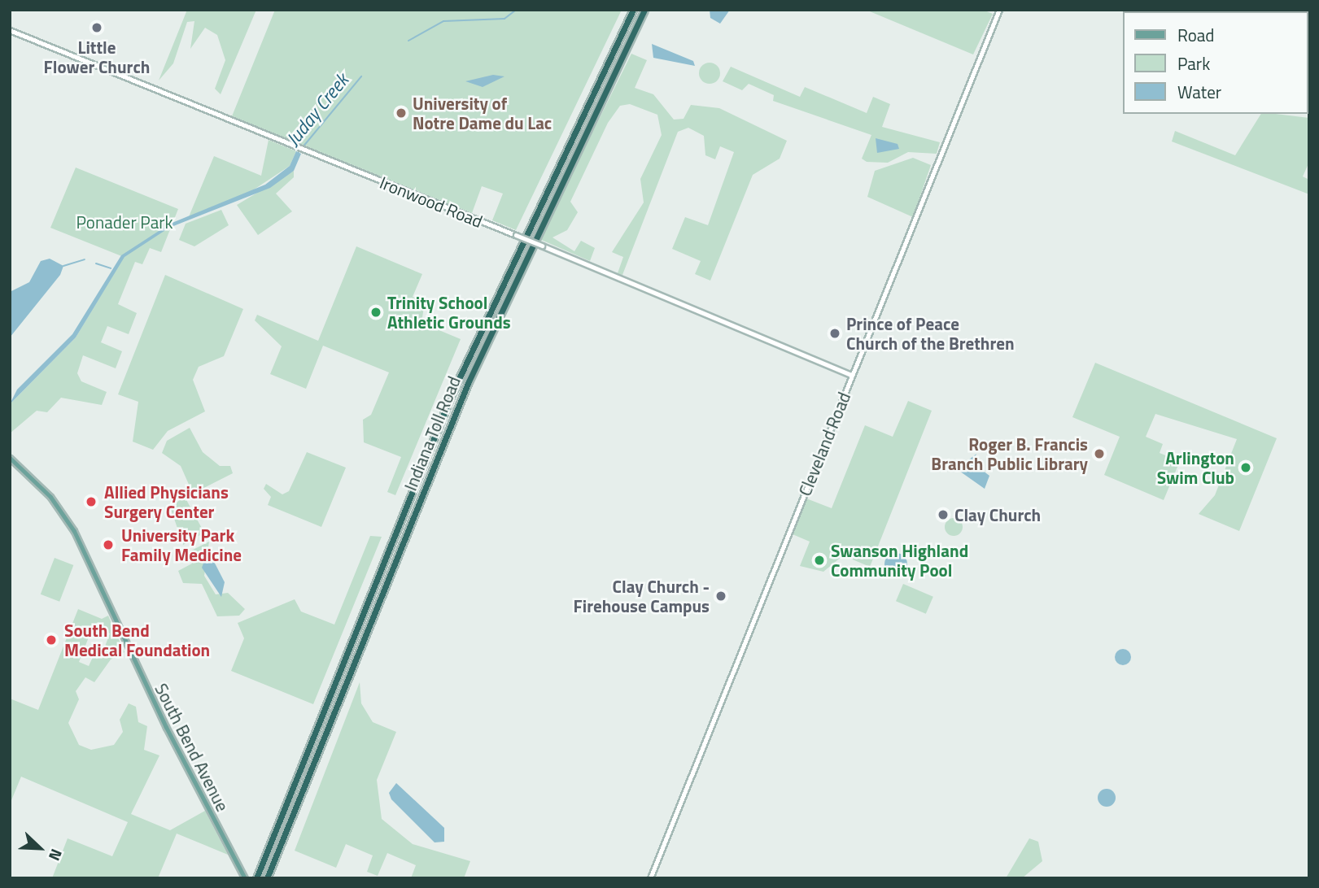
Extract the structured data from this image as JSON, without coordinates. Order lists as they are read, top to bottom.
{
  "streets": {
    "highway": ["Indiana Toll Road"],
    "main road": ["Ironwood Road", "Cleveland Road", "South Bend Avenue"]
  },
  "crossings": [
    ["Ironwood Road", "Cleveland Road"]
  ],
  "water": ["Juday Creek"],
  "parks": ["Ponader Park"],
  "places": [
    "Little Flower Church",
    "University of Notre Dame du Lac",
    "Trinity School Athletic Grounds",
    "Prince of Peace Church of the Brethren",
    "Roger B. Francis Branch Public Library",
    "Arlington Swim Club",
    "Allied Physicians Surgery Center",
    "Clay Church",
    "University Park Family Medicine",
    "Swanson Highland Community Pool",
    "Clay Church - Firehouse Campus",
    "South Bend Medical Foundation"
  ],
  "legend": ["Road", "Park", "Water"],
  "north": "bottom right"
}
